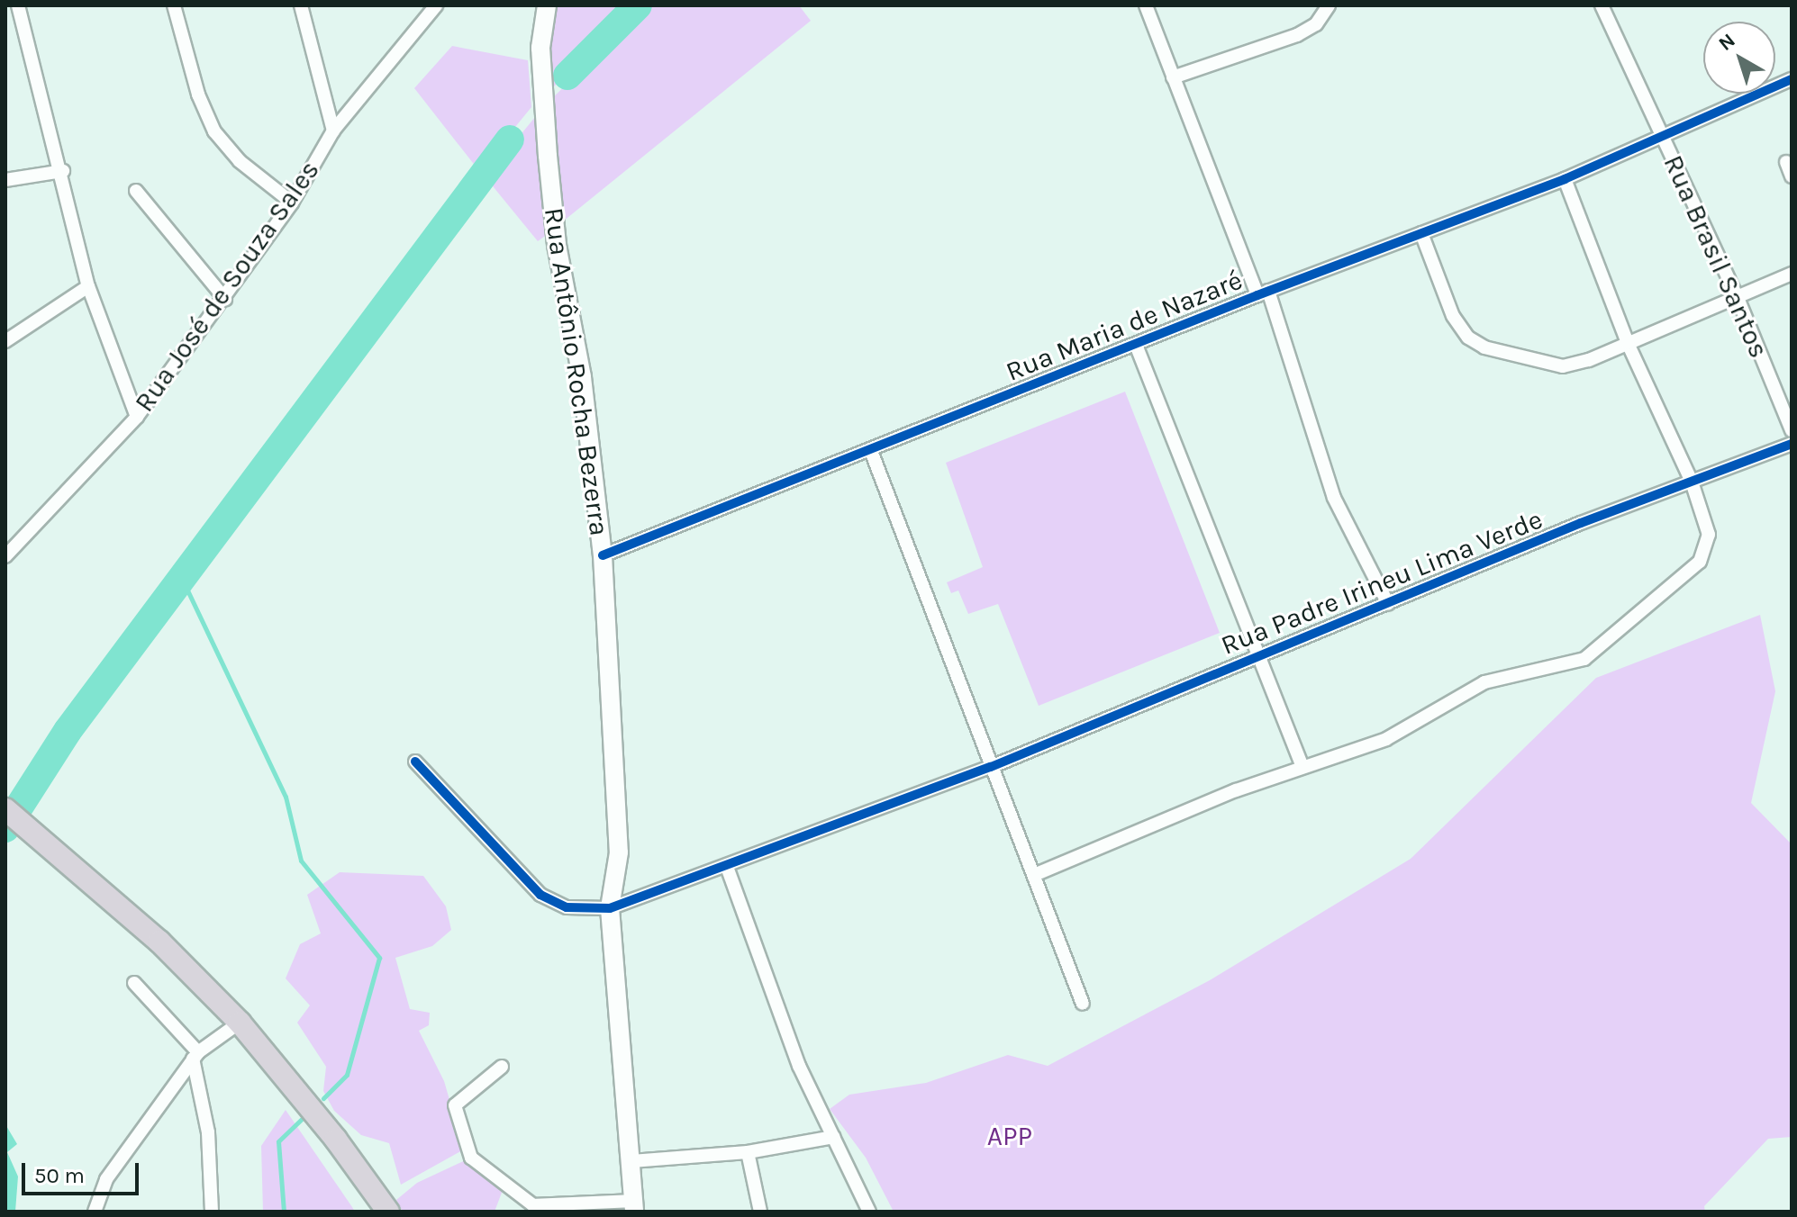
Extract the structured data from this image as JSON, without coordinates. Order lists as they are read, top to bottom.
{
  "streets": {
    "street": [
      "Rua Brasil Santos",
      "Rua José de Souza Sales",
      "Rua Maria de Nazaré",
      "Rua Antônio Rocha Bezerra",
      "Rua Padre Irineu Lima Verde"
    ]
  },
  "crossings": [
    ["Rua Brasil Santos", "Rua Maria de Nazaré"],
    ["Rua Maria de Nazaré", "Rua Antônio Rocha Bezerra"],
    ["Rua Antônio Rocha Bezerra", "Rua Padre Irineu Lima Verde"]
  ],
  "parks": ["APP"],
  "scale_bar": "50 m",
  "north": "top left"
}
